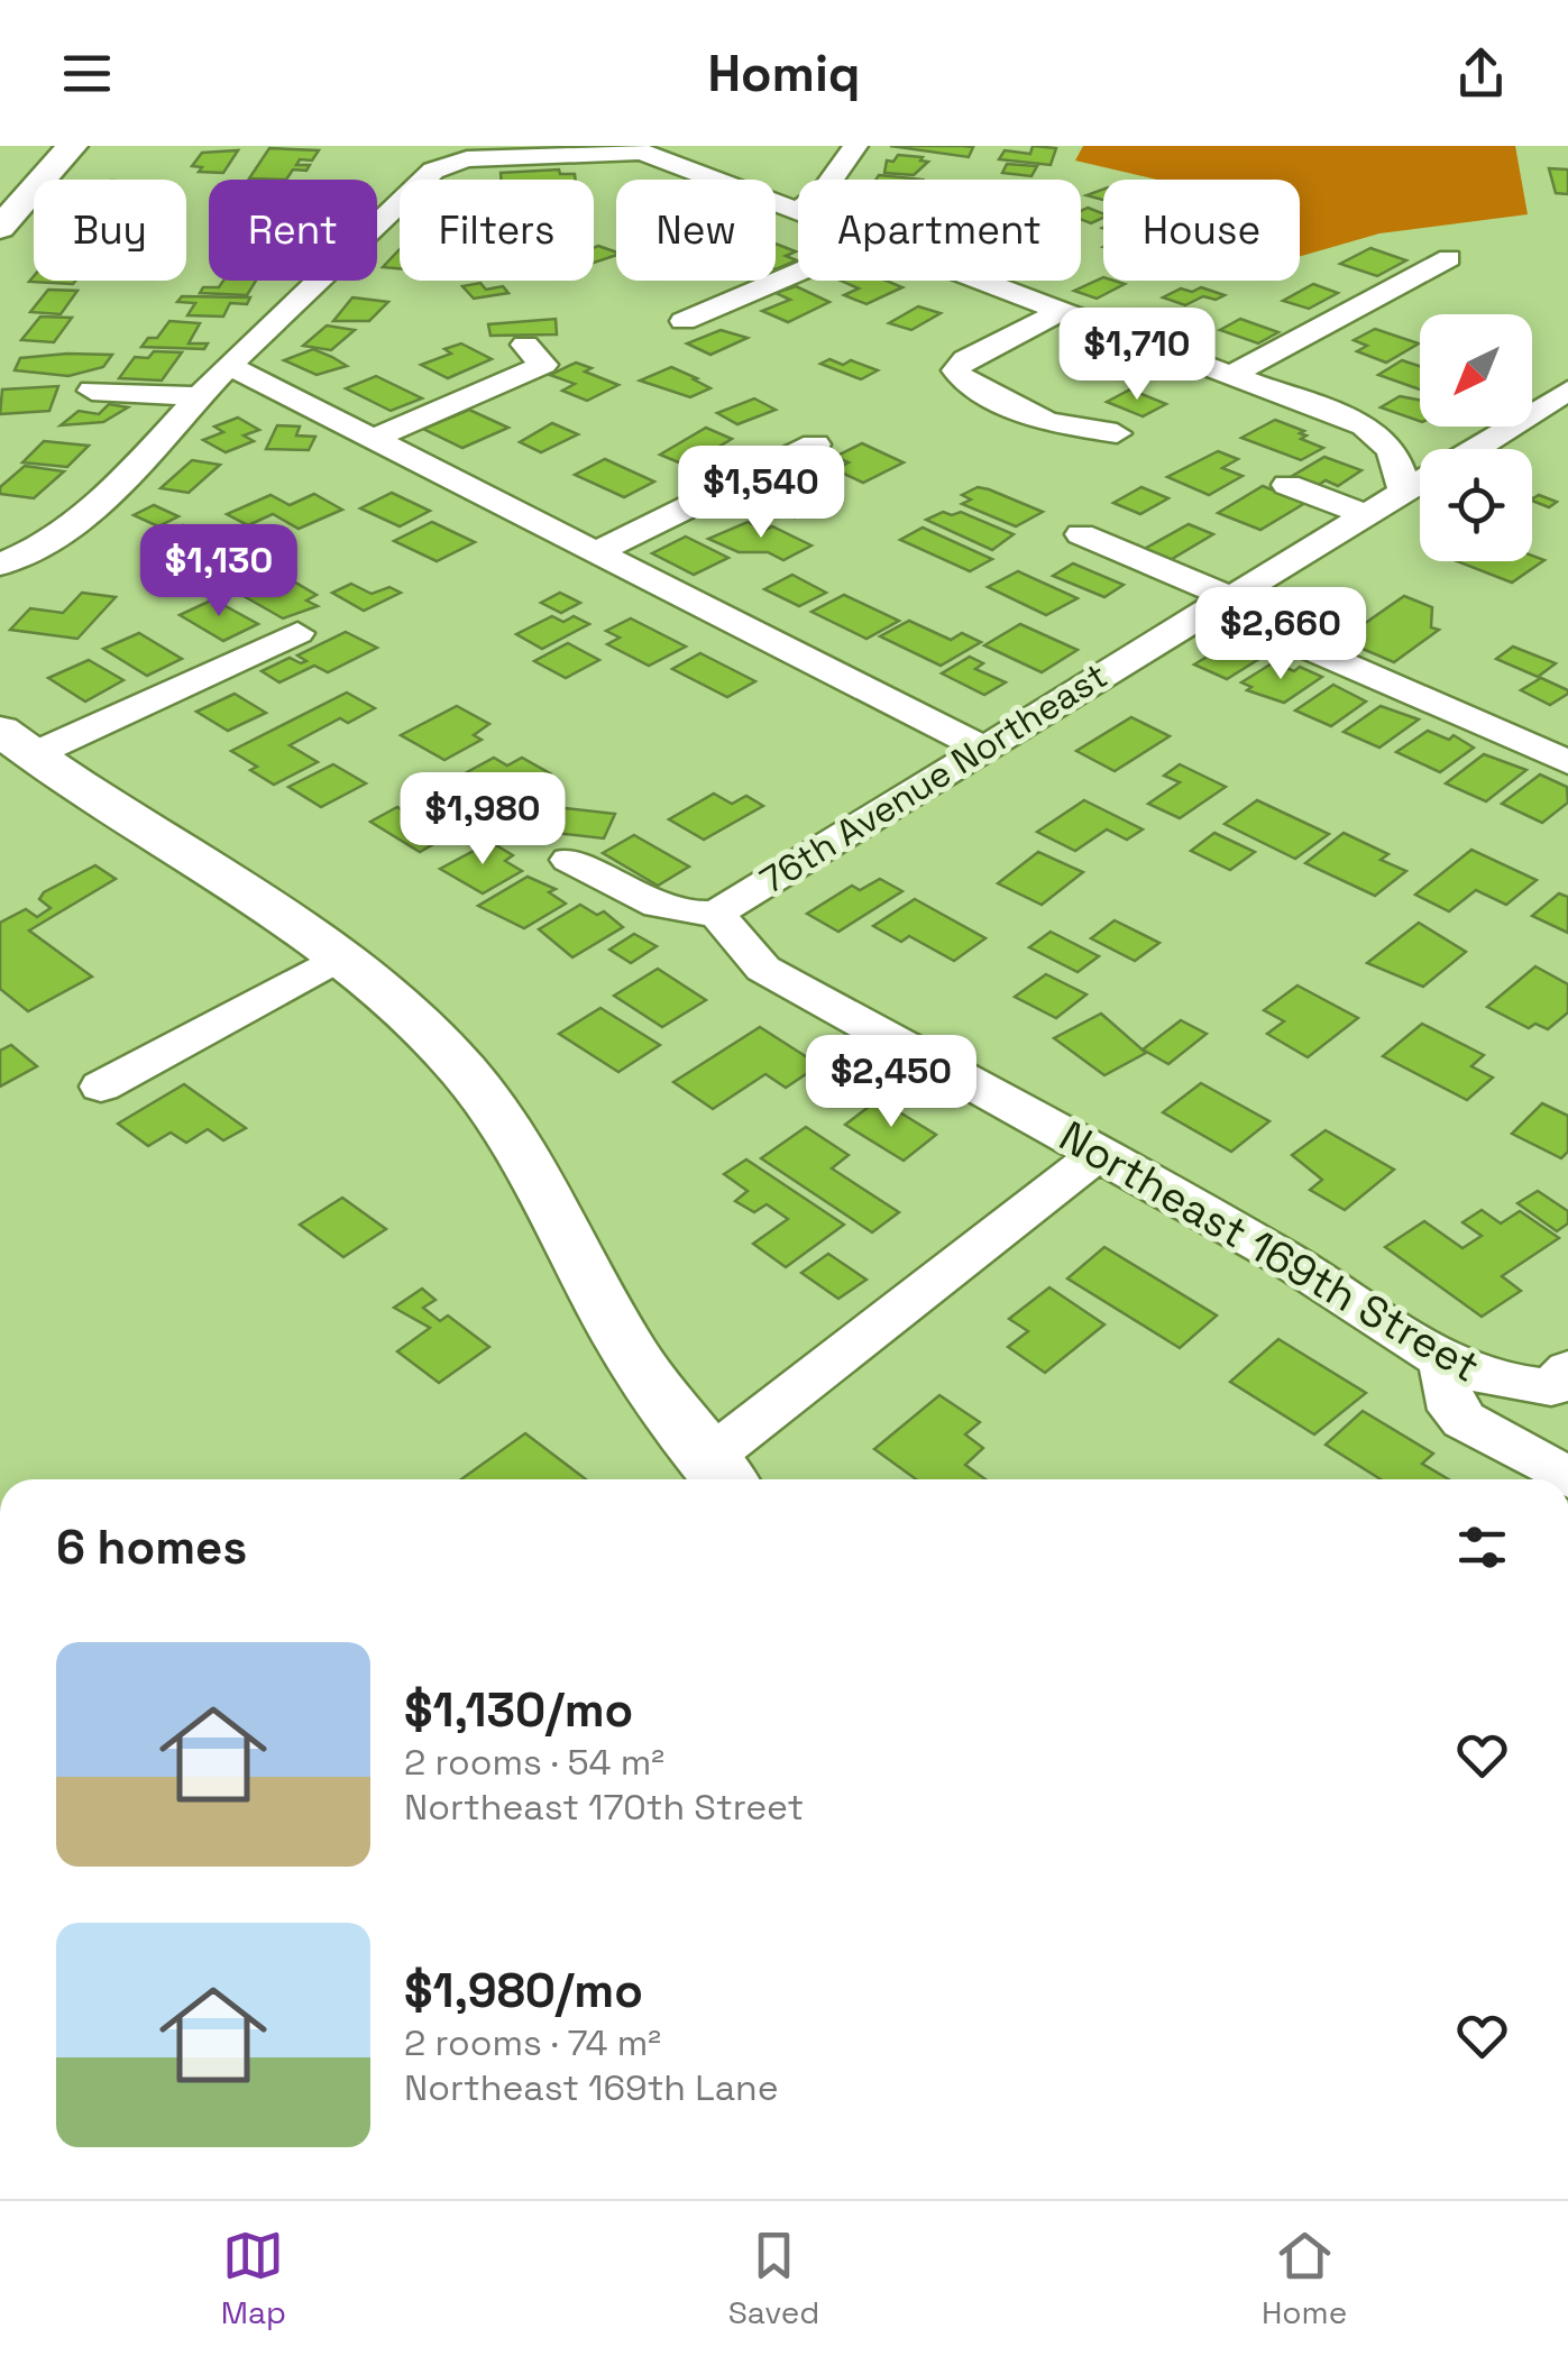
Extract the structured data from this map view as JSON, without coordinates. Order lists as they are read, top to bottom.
{
  "streets": {
    "street": ["76th Avenue Northeast", "Northeast 169th Street"]
  },
  "crossings": [
    ["76th Avenue Northeast", "Northeast 169th Street"]
  ],
  "north": "bottom left",
  "page": {
    "header": "Homiq",
    "chip": [
      "Buy",
      "Rent",
      "Filters",
      "New",
      "Apartment",
      "House"
    ],
    "price": [
      "$1,710",
      "$1,540",
      "$1,130",
      "$2,660",
      "$1,980",
      "$2,450"
    ],
    "heading": "6 homes",
    "list": [
      {
        "name": "$1,130/mo",
        "note": "2 rooms · 54 m² · Northeast 170th Street"
      },
      {
        "name": "$1,980/mo",
        "note": "2 rooms · 74 m² · Northeast 169th Lane"
      }
    ],
    "tabs": ["Map", "Saved", "Home"]
  }
}
